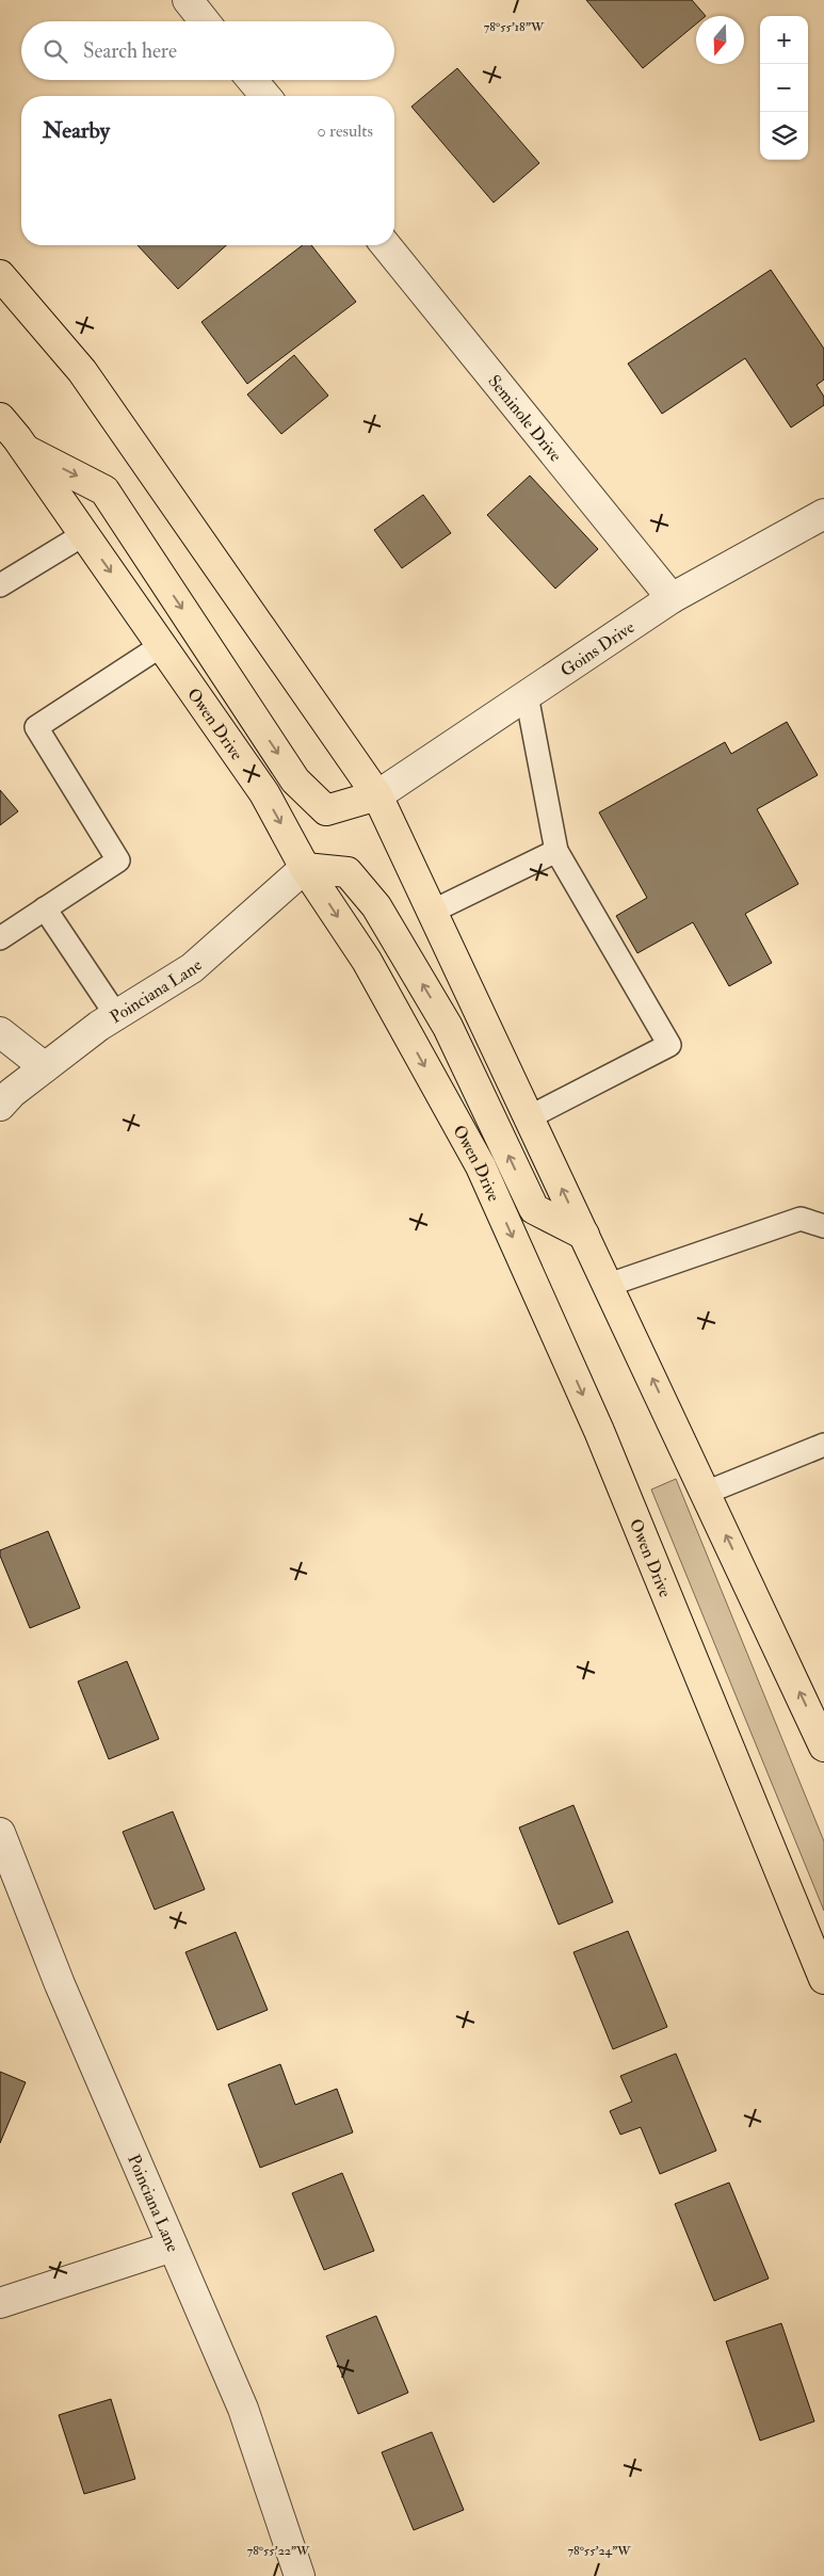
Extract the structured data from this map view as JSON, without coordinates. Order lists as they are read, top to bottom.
{
  "streets": {
    "highway": ["Owen Drive"],
    "street": ["Seminole Drive", "Goins Drive", "Poinciana Lane"]
  },
  "crossings": [
    ["Seminole Drive", "Goins Drive"],
    ["Owen Drive", "Poinciana Lane"]
  ],
  "north": "bottom",
  "page": {
    "map_buttons": ["+", "−"],
    "search": "Search here",
    "heading": ["Nearby", "0 results"]
  },
  "coordinates": ["78°55'18\"W", "78°55'22\"W", "78°55'24\"W"]
}
